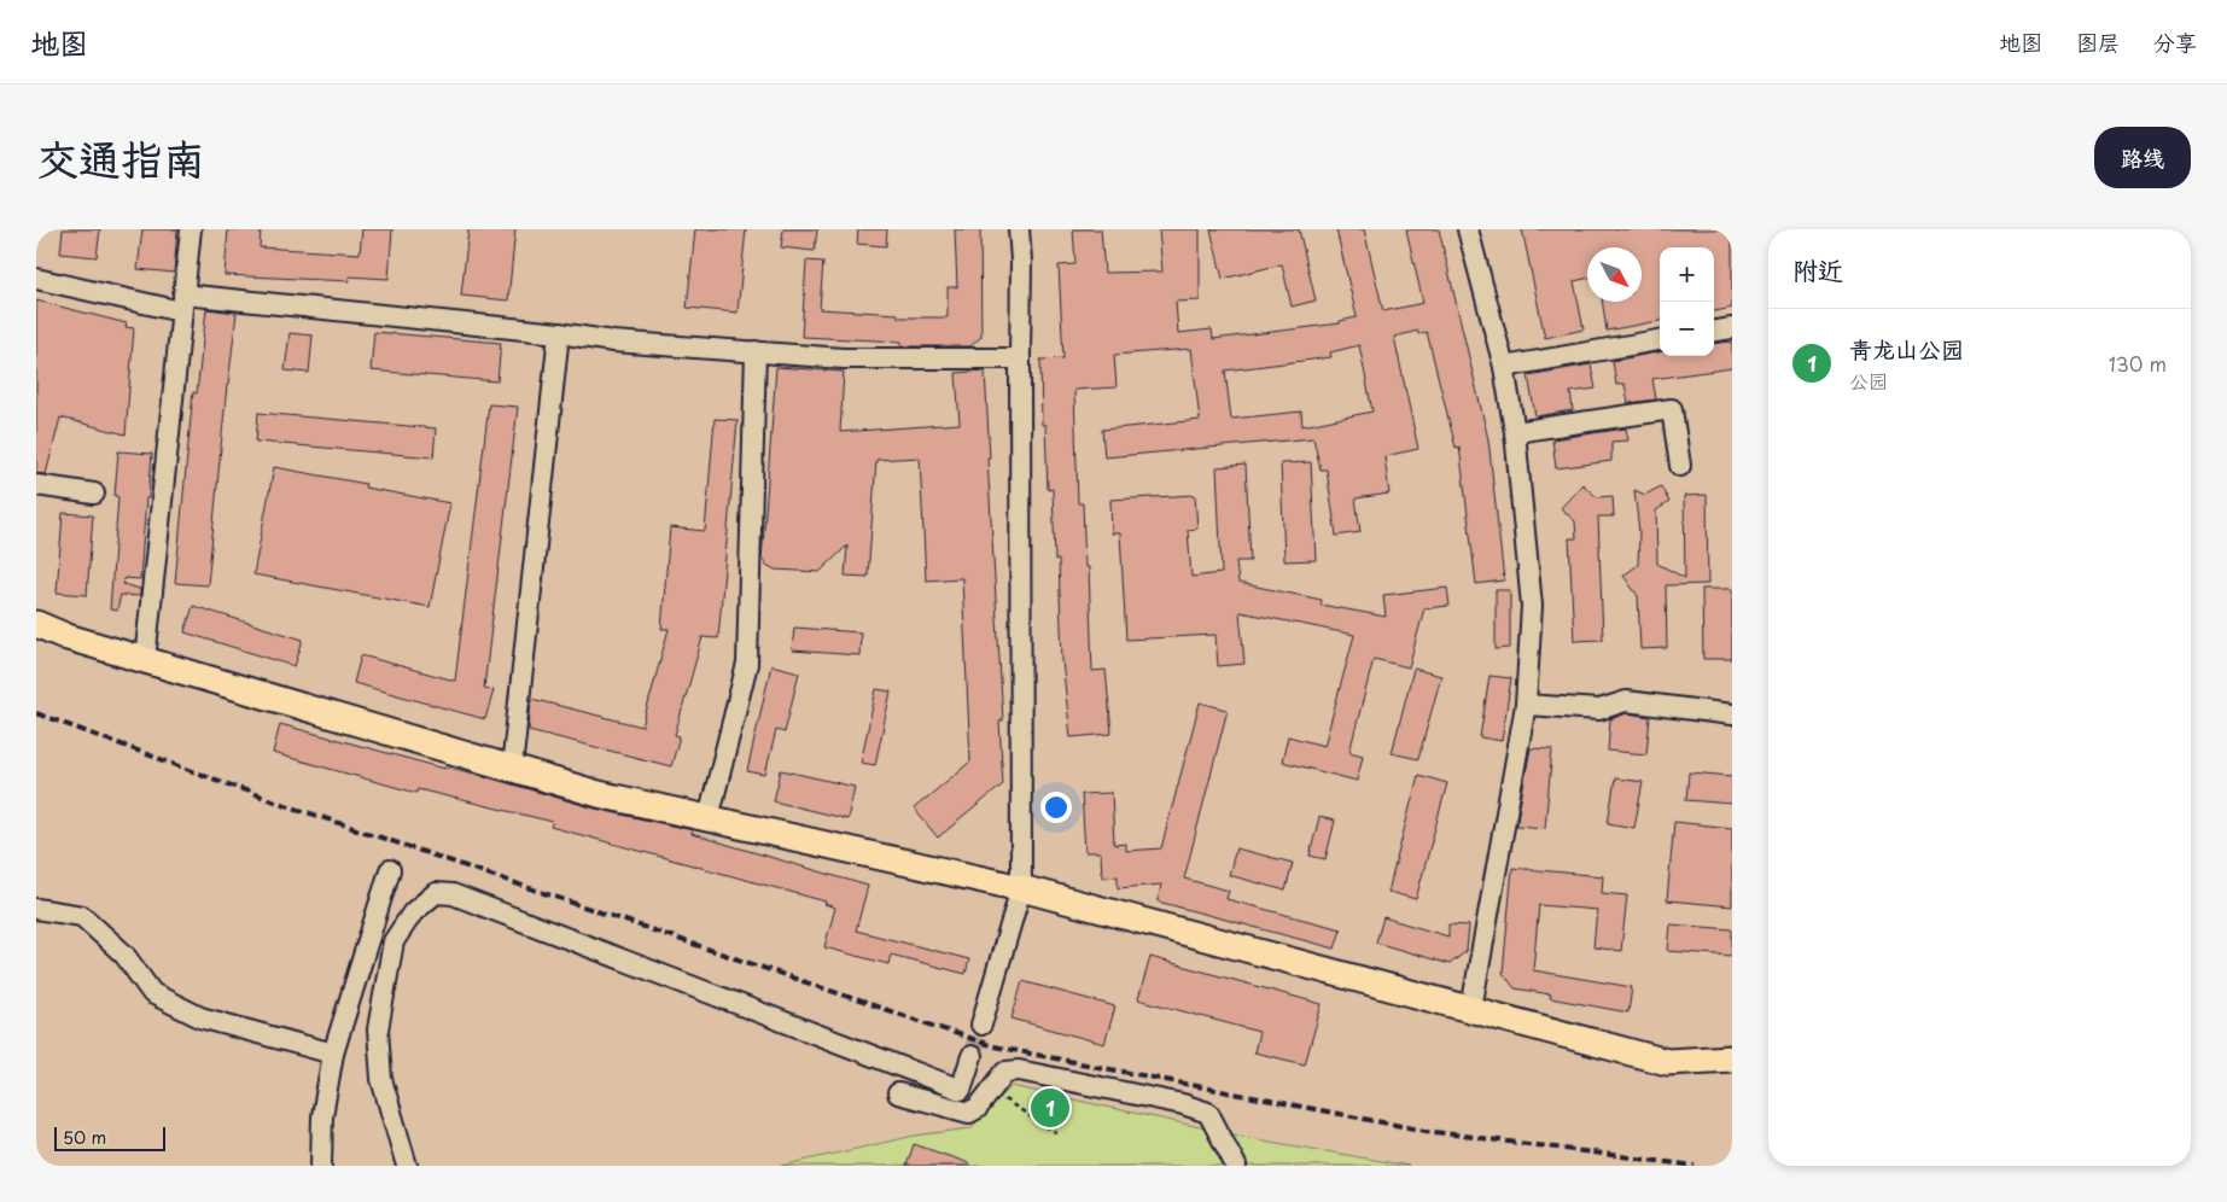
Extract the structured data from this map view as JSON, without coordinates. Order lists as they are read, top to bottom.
{
  "scale_bar": "50 m",
  "north": "bottom right",
  "page": {
    "header": "地图",
    "nav": ["地图", "图层", "分享"],
    "title": "交通指南",
    "buttons": "路线",
    "heading": "附近",
    "map_buttons": ["+", "−"],
    "list": [
      {
        "mark": "1",
        "name": "青龙山公园",
        "note": "公园",
        "value": "130 m"
      }
    ],
    "pins": "1",
    "scale": "50 m"
  }
}
